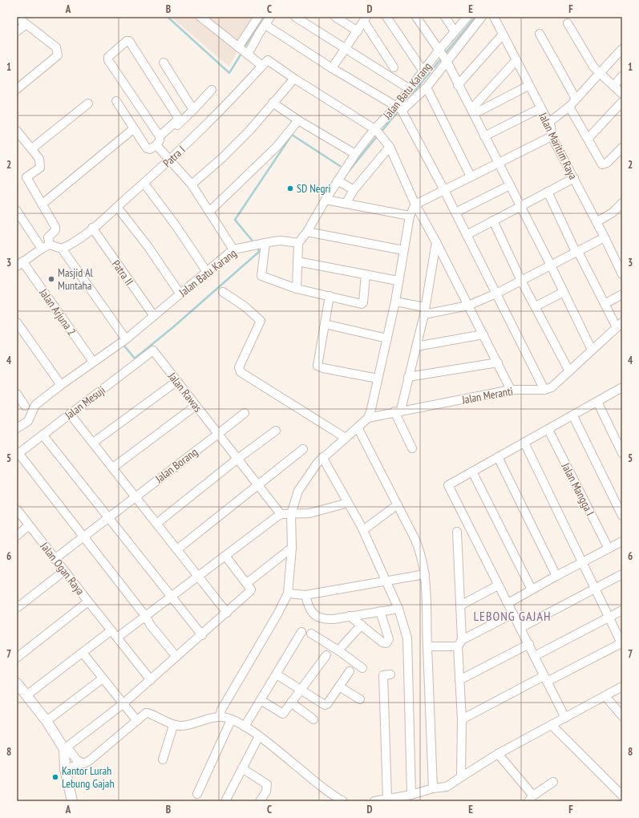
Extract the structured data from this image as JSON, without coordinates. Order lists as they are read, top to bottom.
{
  "streets": {
    "street": [
      "Jalan Batu Karang",
      "Jalan Maritim Raya",
      "Patra I",
      "Patra II",
      "Jalan Arjuna 2",
      "Jalan Rawas",
      "Jalan Meranti",
      "Jalan Mesuji",
      "Jalan Borang",
      "Jalan Mangga I",
      "Jalan Ogan Raya"
    ]
  },
  "crossings": [
    ["Jalan Batu Karang", "Patra II"],
    ["Jalan Batu Karang", "Jalan Arjuna 2"],
    ["Patra I", "Patra II"],
    ["Jalan Rawas", "Jalan Mesuji"],
    ["Jalan Rawas", "Jalan Borang"],
    ["Jalan Borang", "Jalan Ogan Raya"]
  ],
  "districts": ["LEBONG GAJAH"],
  "places": ["SD Negri", "Masjid Al Muntaha", "Kantor Lurah Lebung Gajah"],
  "grid": {
    "columns": [
      "A",
      "B",
      "C",
      "D",
      "E",
      "F"
    ],
    "rows": [
      "1",
      "2",
      "3",
      "4",
      "5",
      "6",
      "7",
      "8"
    ]
  }
}
